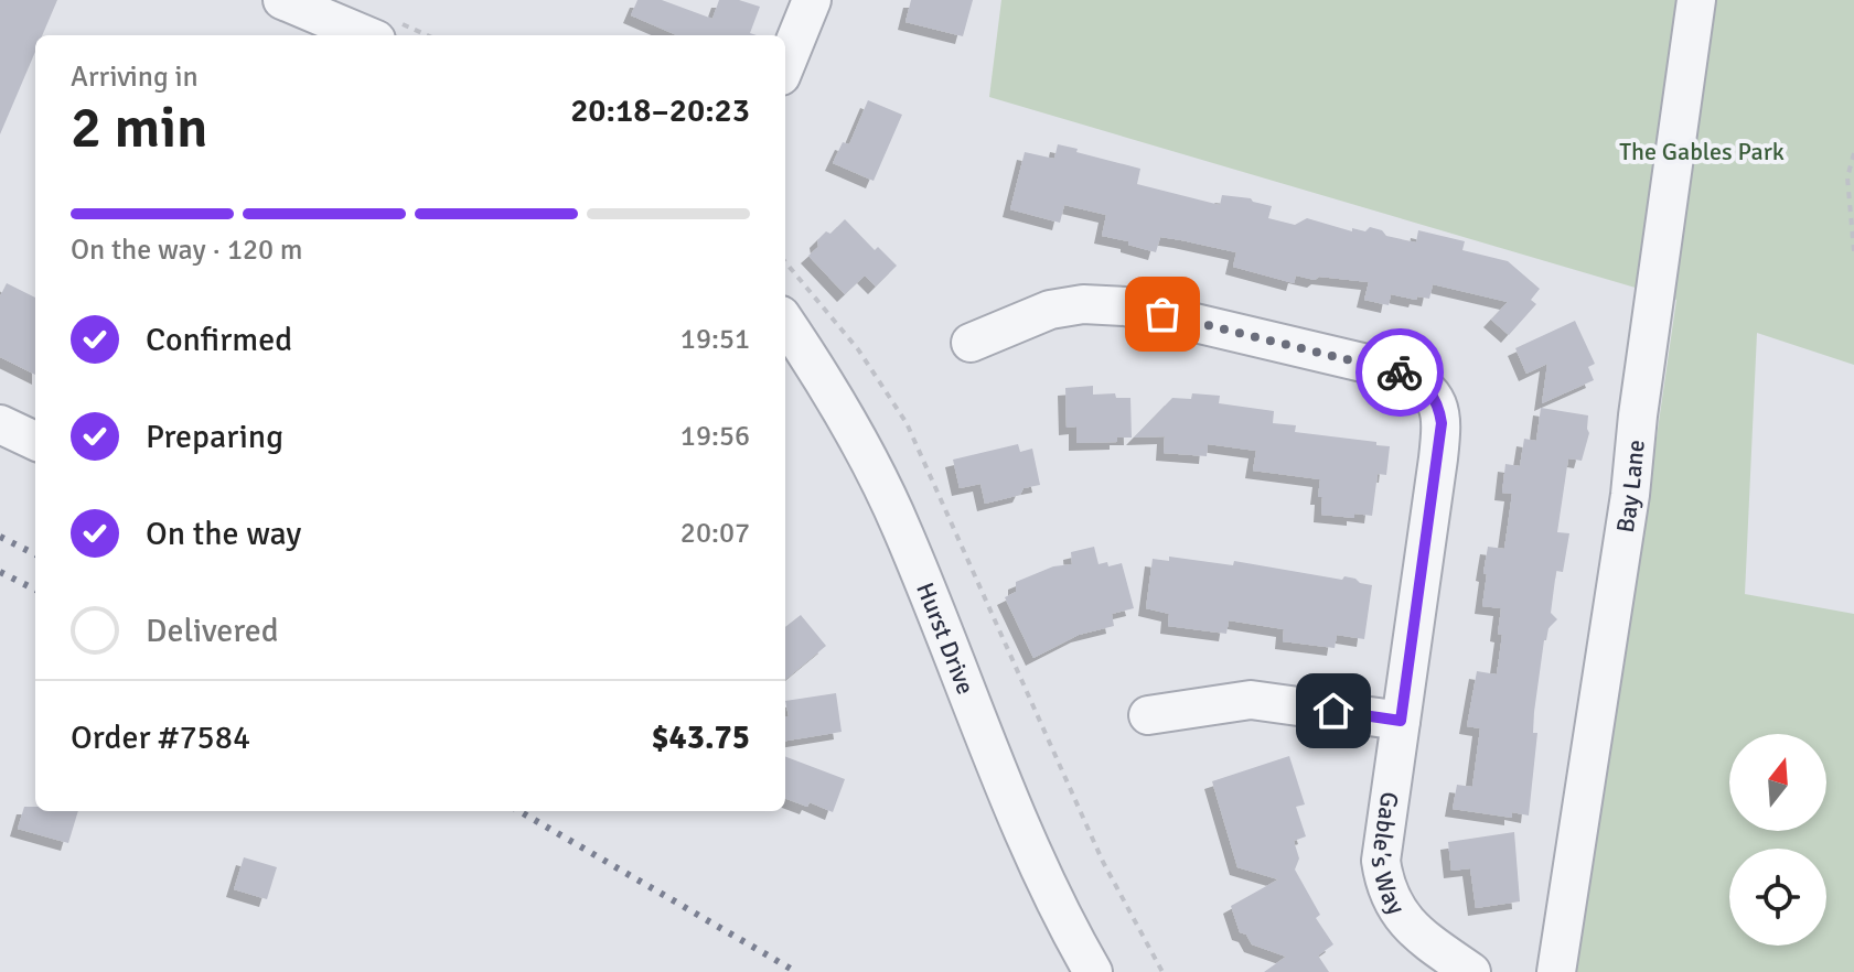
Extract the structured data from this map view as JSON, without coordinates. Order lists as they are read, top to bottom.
{
  "streets": {
    "street": ["Bay Lane", "Hurst Drive", "Gable's Way"]
  },
  "parks": ["The Gables Park"],
  "north": "top",
  "page": {
    "heading": ["2 min", "Arriving in", "20:18–20:23"],
    "panel": ["Order #7584", "$43.75"],
    "bar": "On the way · 120 m",
    "list": [
      ["Confirmed", "19:51"],
      ["Preparing", "19:56"],
      ["On the way", "20:07"],
      "Delivered"
    ]
  }
}
